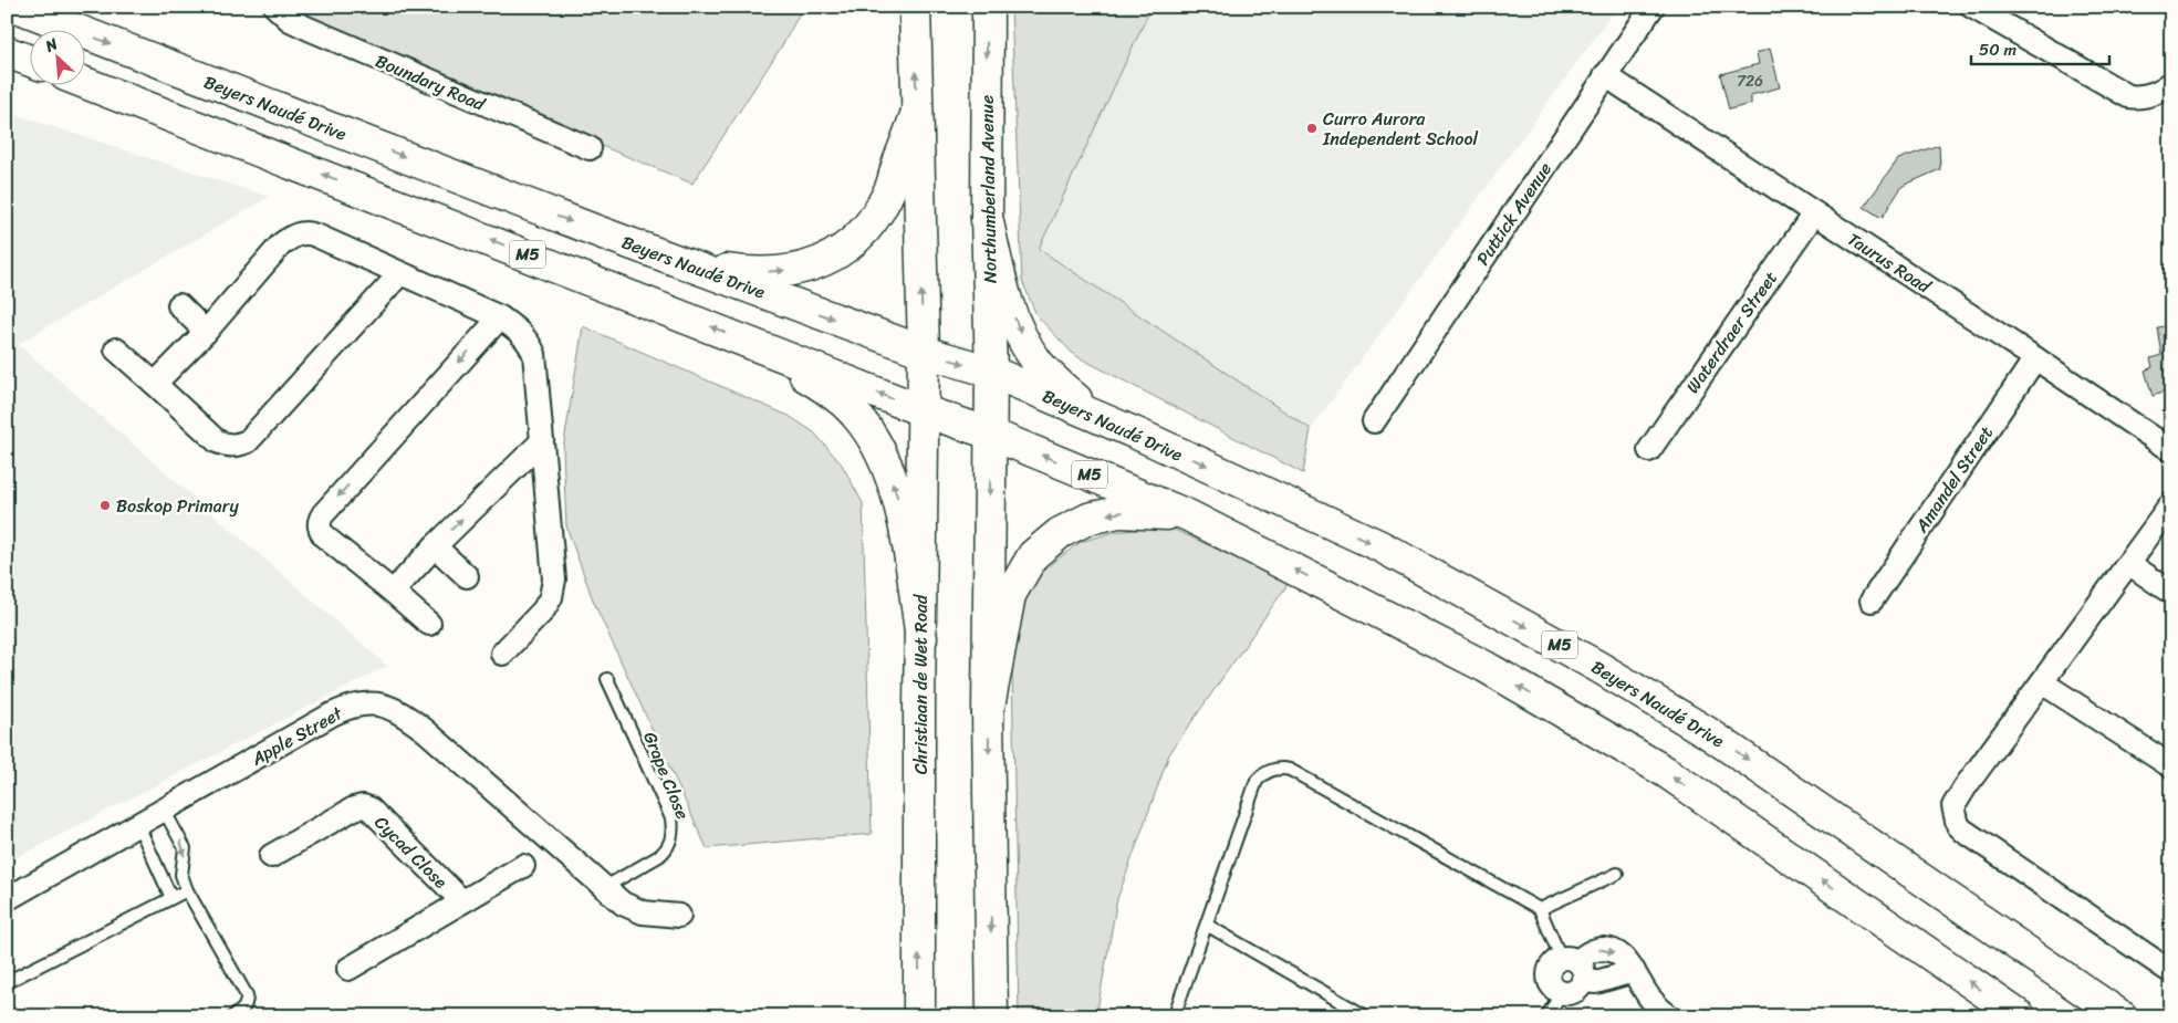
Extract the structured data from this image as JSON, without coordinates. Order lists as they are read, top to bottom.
{
  "streets": {
    "main road": [
      "Beyers Naudé Drive",
      "Northumberland Avenue",
      "M5",
      "Christiaan de Wet Road"
    ],
    "street": [
      "Boundary Road",
      "Puttick Avenue",
      "Taurus Road",
      "Waterdraer Street",
      "Amandel Street",
      "Apple Street",
      "Cycad Close"
    ],
    "lane": ["Grape Close"]
  },
  "crossings": [
    ["Beyers Naudé Drive", "Northumberland Avenue"],
    ["Beyers Naudé Drive", "Christiaan de Wet Road"],
    ["Puttick Avenue", "Taurus Road"],
    ["M5", "Christiaan de Wet Road"],
    ["Taurus Road", "Waterdraer Street"],
    ["Taurus Road", "Amandel Street"],
    ["Apple Street", "Grape Close"]
  ],
  "places": ["Curro Aurora Independent School", "Boskop Primary"],
  "house_numbers": ["726"],
  "scale_bar": "50 m",
  "north": "top left"
}
